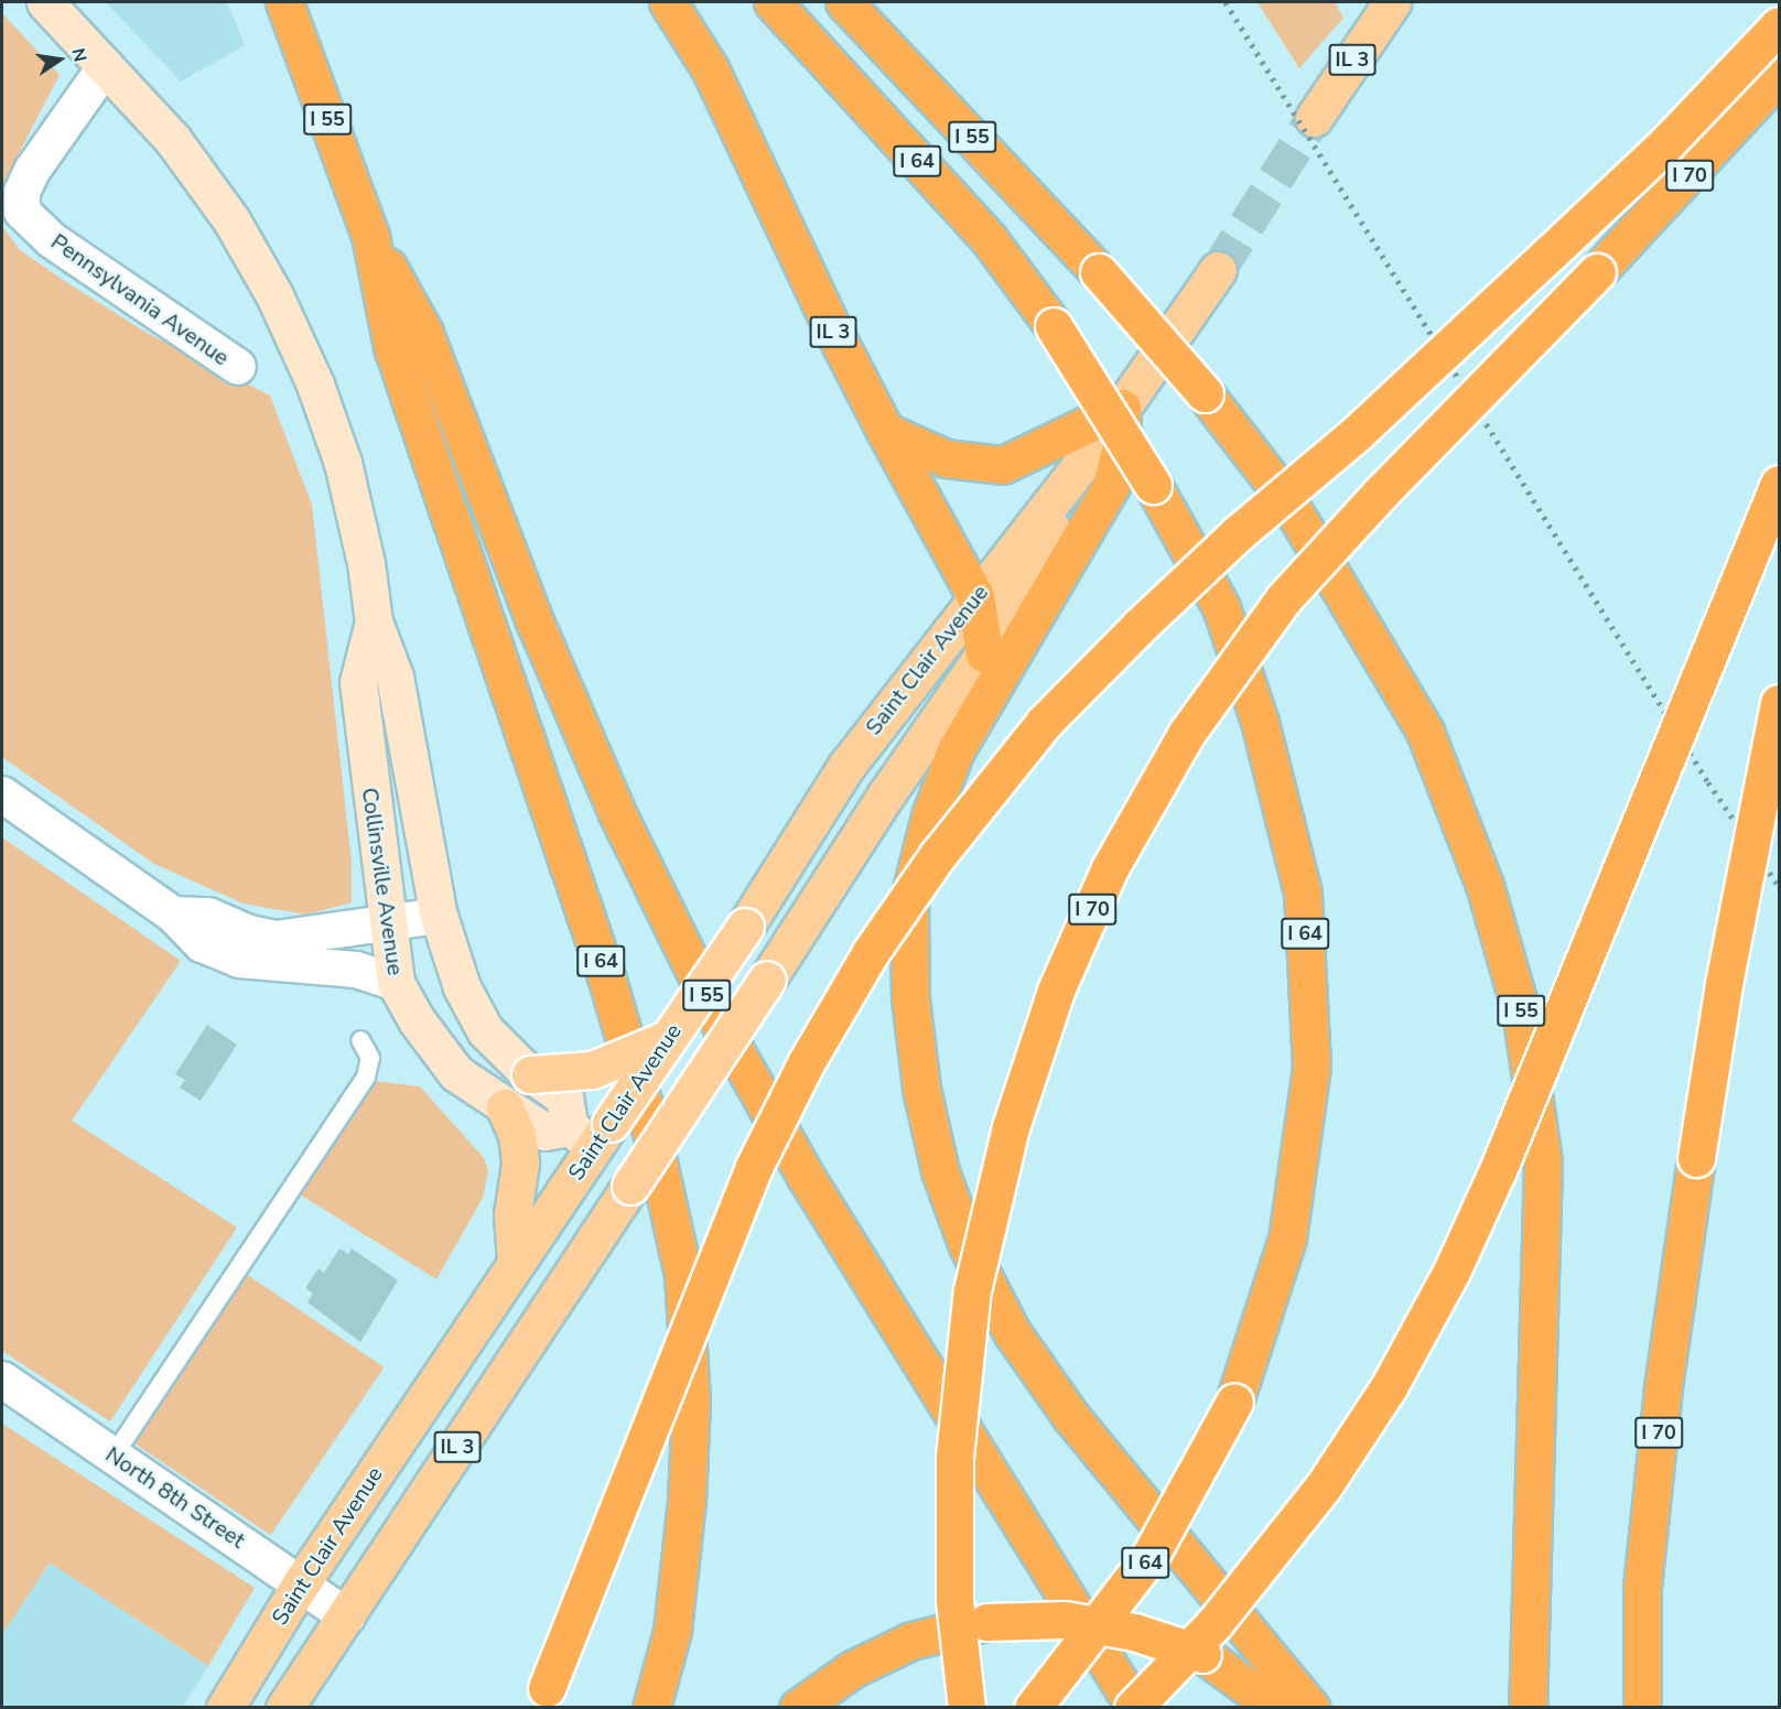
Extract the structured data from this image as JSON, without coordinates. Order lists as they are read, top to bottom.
{
  "streets": {
    "highway": [
      "IL 3",
      "I 55",
      "I 64",
      "I 70"
    ],
    "main road": ["Saint Clair Avenue", "Collinsville Avenue"],
    "street": ["Pennsylvania Avenue", "North 8th Street"]
  },
  "crossings": [
    ["IL 3", "Saint Clair Avenue"],
    ["I 55", "I 64"],
    ["Pennsylvania Avenue", "Collinsville Avenue"],
    ["Saint Clair Avenue", "Collinsville Avenue"],
    ["Saint Clair Avenue", "North 8th Street"]
  ],
  "north": "right"
}
